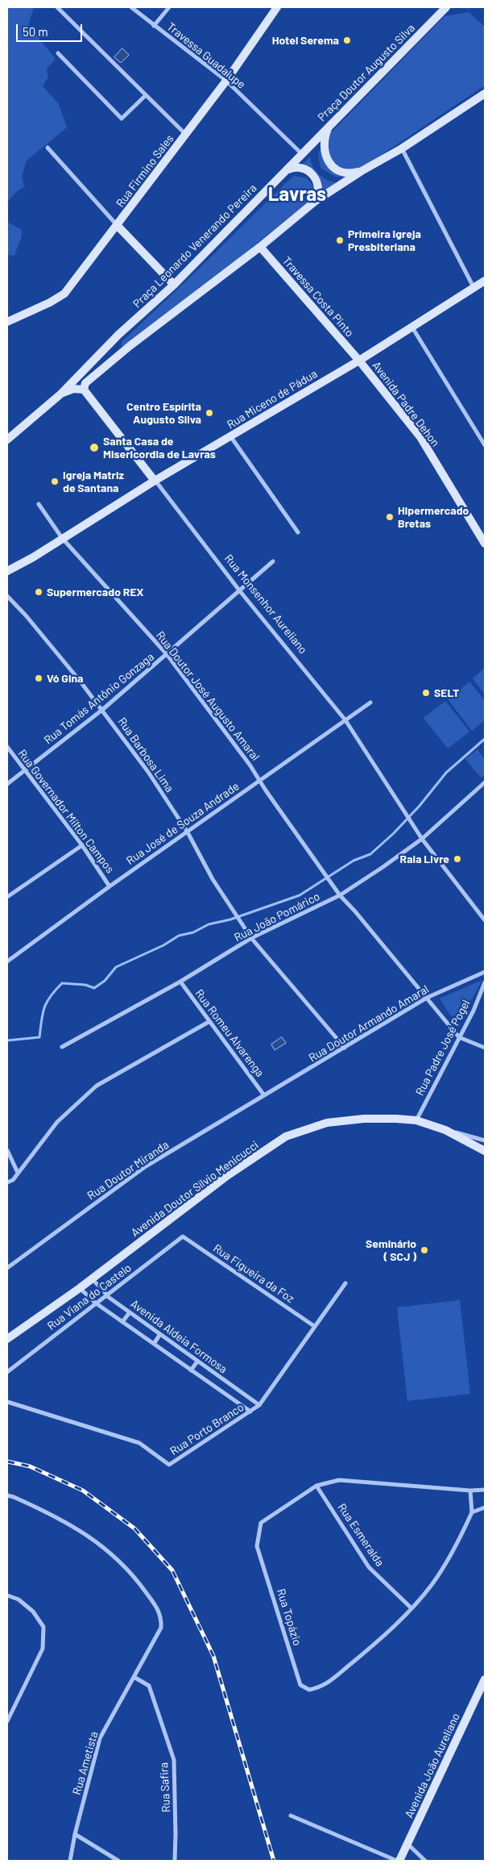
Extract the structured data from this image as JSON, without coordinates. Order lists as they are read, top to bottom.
{
  "streets": {
    "main road": [
      "Praça Doutor Augusto Silva",
      "Rua Firmino Sales",
      "Praça Leonardo Venerando Pereira",
      "Travessa Costa Pinto",
      "Rua Miceno de Pádua",
      "Avenida Padre Dehon",
      "Rua Monsenhor Aureliano",
      "Avenida Doutor Sílvio Menicucci",
      "Avenida João Aureliano"
    ],
    "street": [
      "Travessa Guadalupe",
      "Rua Doutor José Augusto Amaral",
      "Rua Tomás Antônio Gonzaga",
      "Rua Barbosa Lima",
      "Rua Governador Milton Campos",
      "Rua José de Souza Andrade",
      "Rua João Pomárico",
      "Rua Doutor Armando Amaral",
      "Rua Romeu Alvarenga",
      "Rua Padre José Pogel",
      "Rua Doutor Miranda",
      "Rua Figueira da Foz",
      "Rua Viana do Castelo",
      "Avenida Aldeia Formosa",
      "Rua Porto Branco",
      "Rua Esmeralda",
      "Rua Topázio",
      "Rua Ametista",
      "Rua Safira"
    ]
  },
  "crossings": [
    ["Travessa Guadalupe", "Praça Doutor Augusto Silva"],
    ["Travessa Guadalupe", "Rua Firmino Sales"],
    ["Travessa Guadalupe", "Praça Leonardo Venerando Pereira"],
    ["Praça Doutor Augusto Silva", "Praça Leonardo Venerando Pereira"],
    ["Travessa Costa Pinto", "Rua Miceno de Pádua"],
    ["Travessa Costa Pinto", "Avenida Padre Dehon"],
    ["Rua Miceno de Pádua", "Avenida Padre Dehon"],
    ["Rua Miceno de Pádua", "Rua Monsenhor Aureliano"],
    ["Rua Miceno de Pádua", "Rua Doutor José Augusto Amaral"],
    ["Rua Monsenhor Aureliano", "Rua Tomás Antônio Gonzaga"],
    ["Rua Monsenhor Aureliano", "Rua José de Souza Andrade"],
    ["Rua Monsenhor Aureliano", "Rua João Pomárico"],
    ["Rua Doutor José Augusto Amaral", "Rua Tomás Antônio Gonzaga"],
    ["Rua Doutor José Augusto Amaral", "Rua José de Souza Andrade"],
    ["Rua Doutor José Augusto Amaral", "Rua João Pomárico"],
    ["Rua Doutor José Augusto Amaral", "Rua Doutor Armando Amaral"],
    ["Rua Doutor José Augusto Amaral", "Rua Padre José Pogel"],
    ["Rua Tomás Antônio Gonzaga", "Rua Barbosa Lima"],
    ["Rua Tomás Antônio Gonzaga", "Rua Governador Milton Campos"],
    ["Rua Barbosa Lima", "Rua José de Souza Andrade"],
    ["Rua Barbosa Lima", "Rua João Pomárico"],
    ["Rua Barbosa Lima", "Rua Doutor Armando Amaral"],
    ["Rua Governador Milton Campos", "Rua José de Souza Andrade"],
    ["Rua João Pomárico", "Rua Romeu Alvarenga"],
    ["Rua Doutor Armando Amaral", "Rua Romeu Alvarenga"],
    ["Rua Doutor Armando Amaral", "Rua Doutor Miranda"],
    ["Rua Romeu Alvarenga", "Rua Doutor Miranda"],
    ["Rua Padre José Pogel", "Avenida Doutor Sílvio Menicucci"],
    ["Avenida Doutor Sílvio Menicucci", "Avenida Aldeia Formosa"],
    ["Rua Figueira da Foz", "Rua Viana do Castelo"],
    ["Rua Figueira da Foz", "Rua Porto Branco"],
    ["Rua Viana do Castelo", "Avenida Aldeia Formosa"],
    ["Avenida Aldeia Formosa", "Rua Porto Branco"],
    ["Rua Esmeralda", "Rua Topázio"],
    ["Rua Ametista", "Rua Safira"]
  ],
  "districts": ["Lavras"],
  "places": [
    "Hotel Serema",
    "Primeira Igreja Presbiteriana",
    "Centro Espírita Augusto Silva",
    "Santa Casa de Misericordia de Lavras",
    "Igreja Matriz de Santana",
    "Hipermercado Bretas",
    "Supermercado REX",
    "Vó Gina",
    "SELT",
    "Raia Livre",
    "Seminário ( SCJ )"
  ],
  "scale_bar": "50 m"
}
